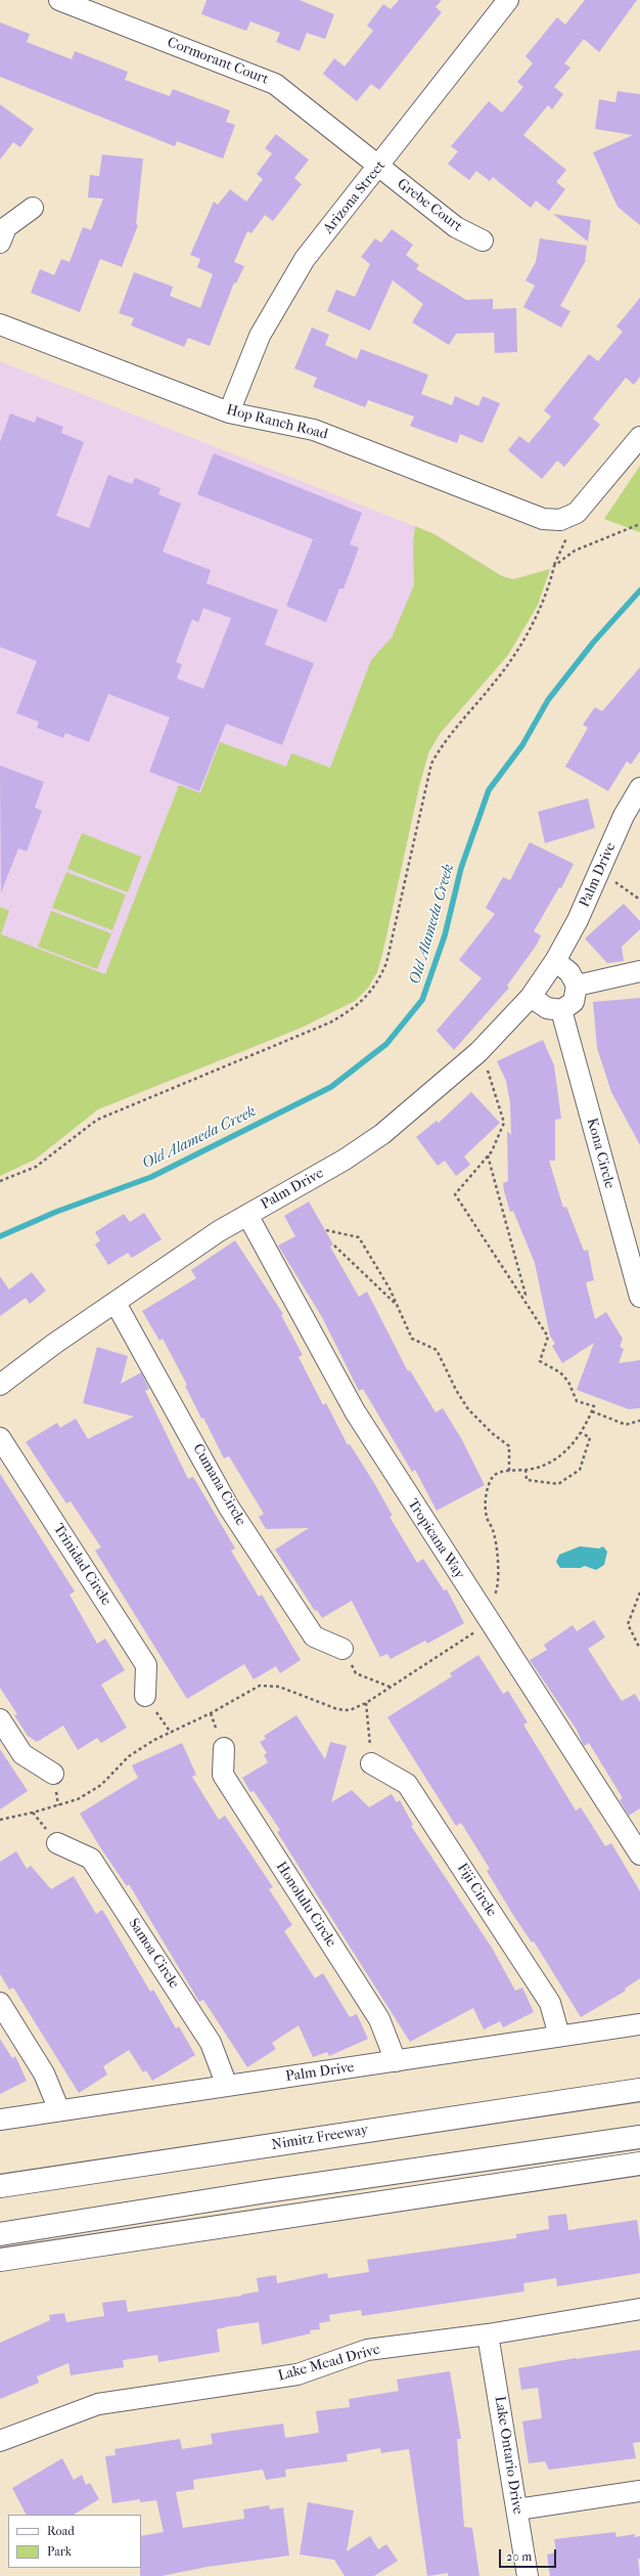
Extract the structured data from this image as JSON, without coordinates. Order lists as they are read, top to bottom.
{
  "streets": {
    "highway": ["Nimitz Freeway"],
    "street": [
      "Cormorant Court",
      "Arizona Street",
      "Grebe Court",
      "Hop Ranch Road",
      "Palm Drive",
      "Kona Circle",
      "Cumana Circle",
      "Tropicana Way",
      "Trinidad Circle",
      "Fiji Circle",
      "Honolulu Circle",
      "Samoa Circle",
      "Lake Mead Drive",
      "Lake Ontario Drive"
    ]
  },
  "crossings": [
    ["Cormorant Court", "Arizona Street"],
    ["Cormorant Court", "Grebe Court"],
    ["Arizona Street", "Grebe Court"],
    ["Arizona Street", "Hop Ranch Road"],
    ["Palm Drive", "Cumana Circle"],
    ["Palm Drive", "Tropicana Way"],
    ["Palm Drive", "Fiji Circle"],
    ["Palm Drive", "Honolulu Circle"],
    ["Palm Drive", "Samoa Circle"],
    ["Lake Mead Drive", "Lake Ontario Drive"]
  ],
  "water": ["Old Alameda Creek"],
  "legend": ["Road", "Park"],
  "scale_bar": "20 m"
}
